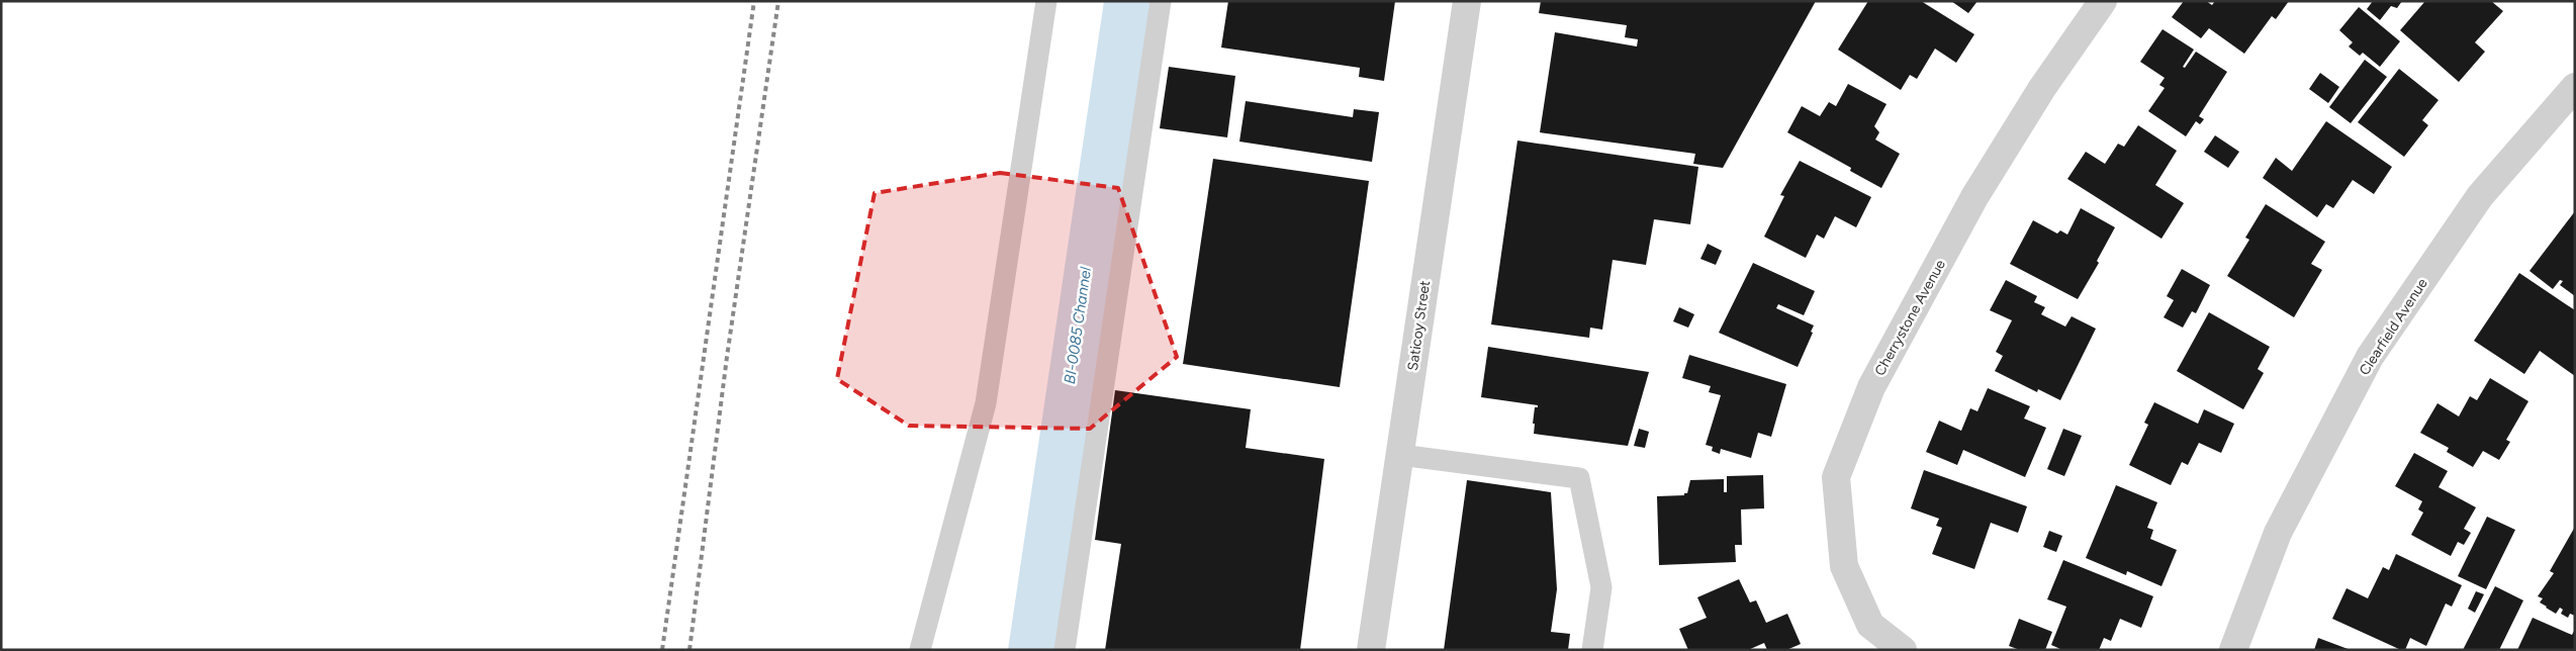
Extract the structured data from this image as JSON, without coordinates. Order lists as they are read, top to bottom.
{
  "streets": {
    "street": ["Cherrystone Avenue", "Saticoy Street", "Clearfield Avenue"]
  },
  "water": ["BI-0085 Channel"]
}
